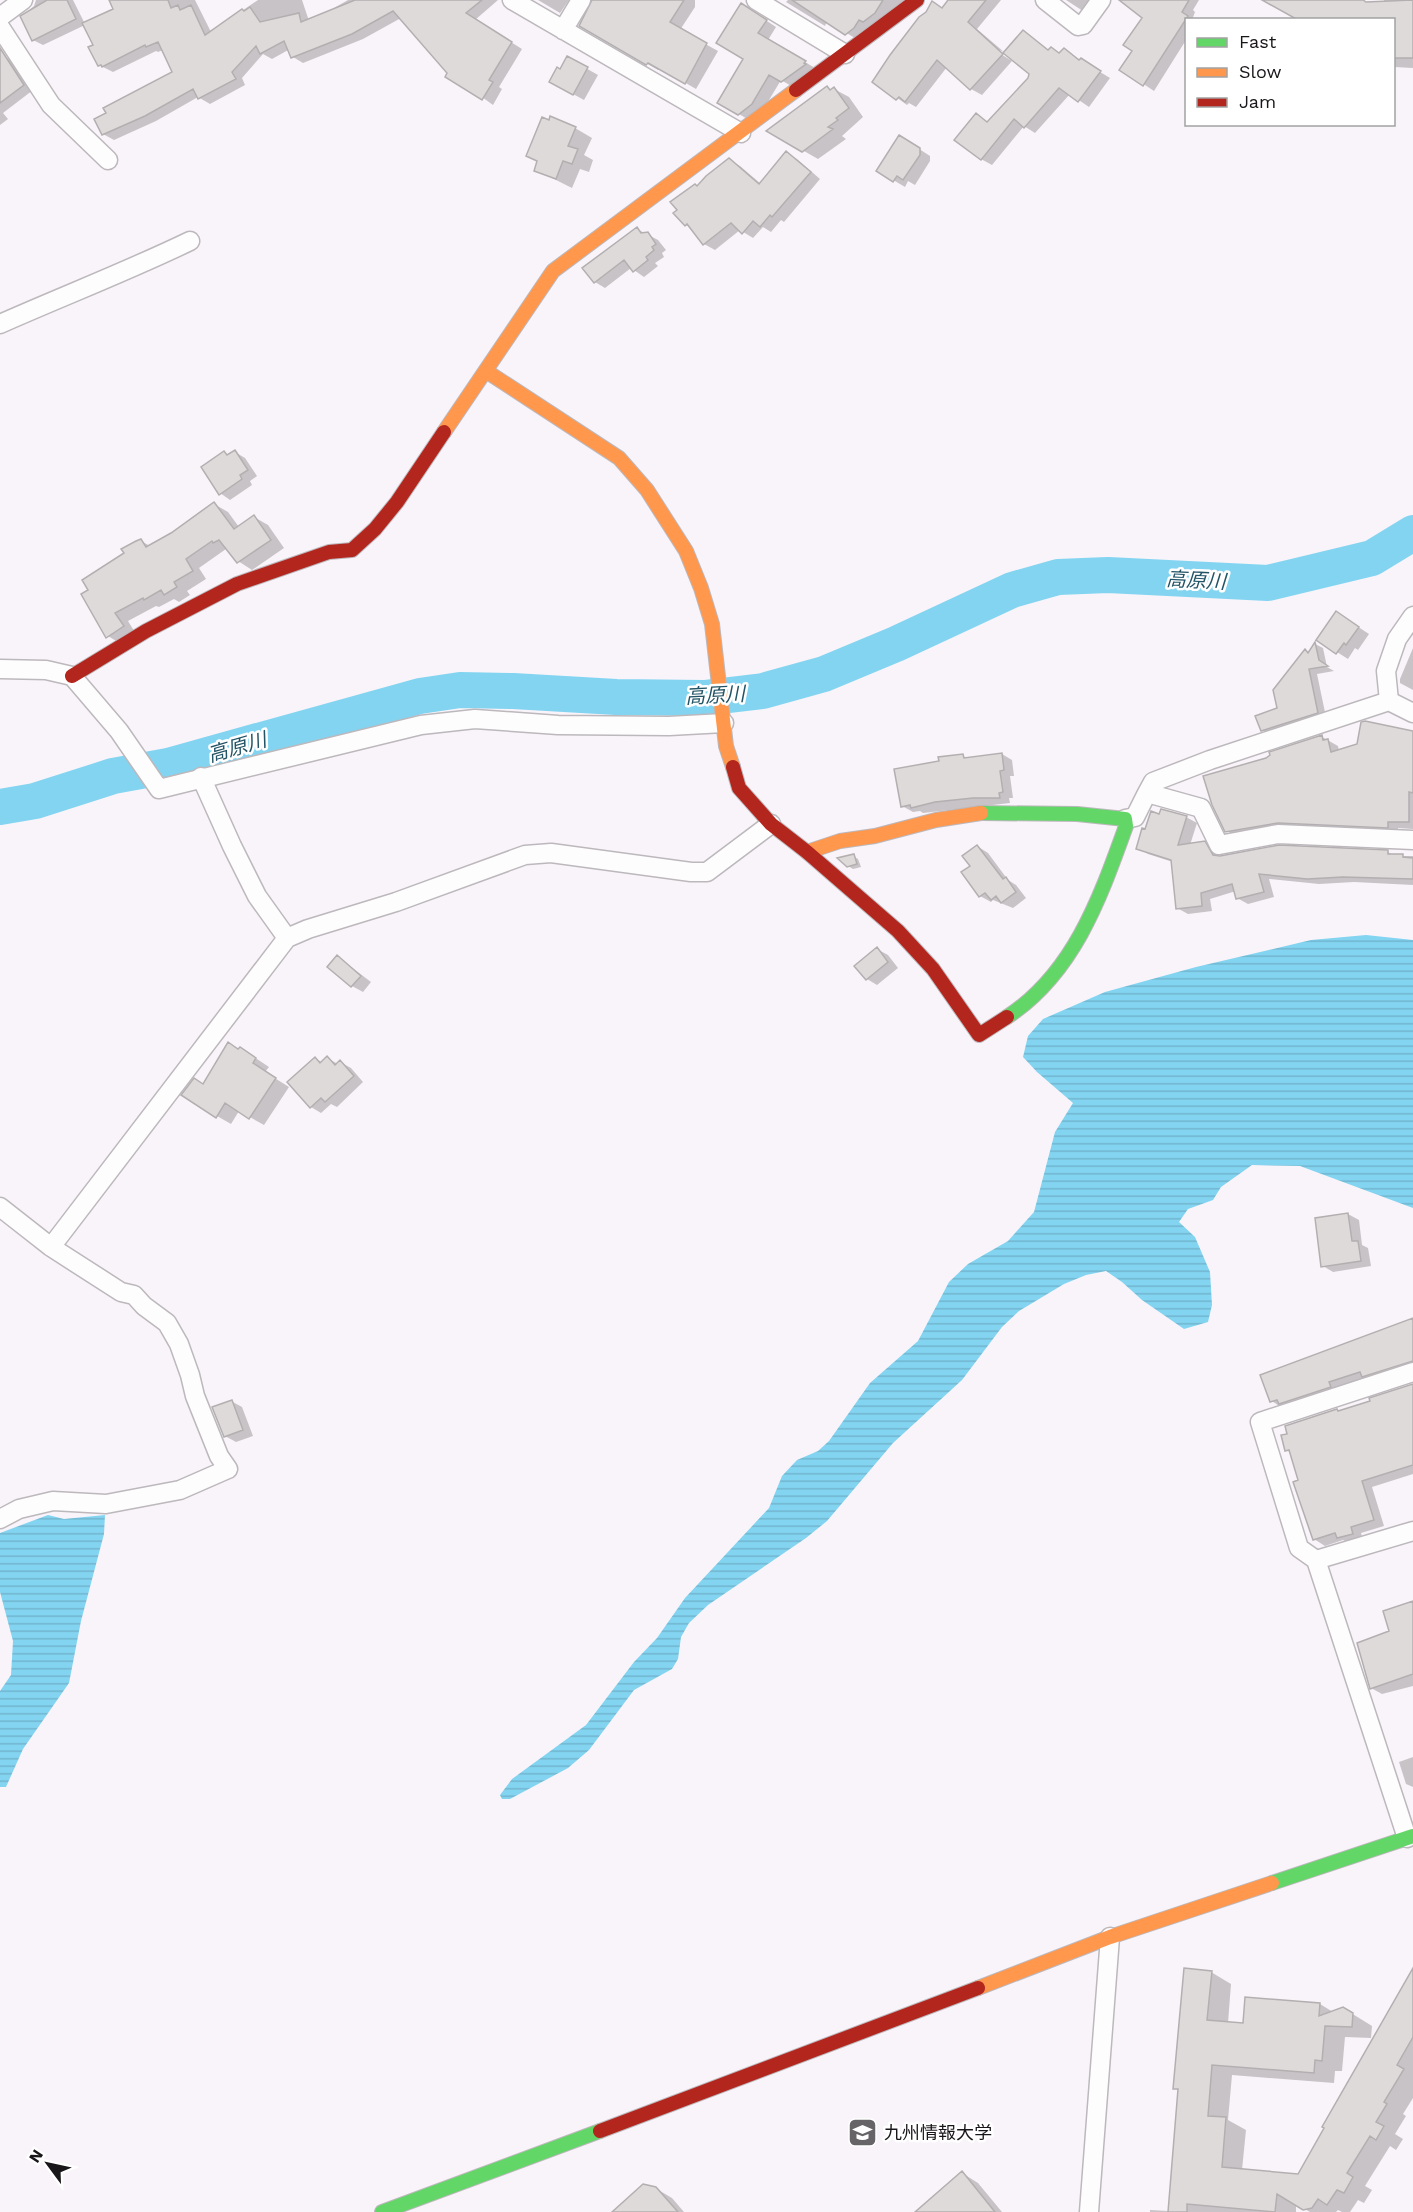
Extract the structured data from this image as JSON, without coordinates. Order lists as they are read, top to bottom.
{
  "water": ["高原川"],
  "places": {
    "school or university": ["九州情報大学"]
  },
  "legend": ["Fast", "Slow", "Jam"],
  "north": "top left"
}
